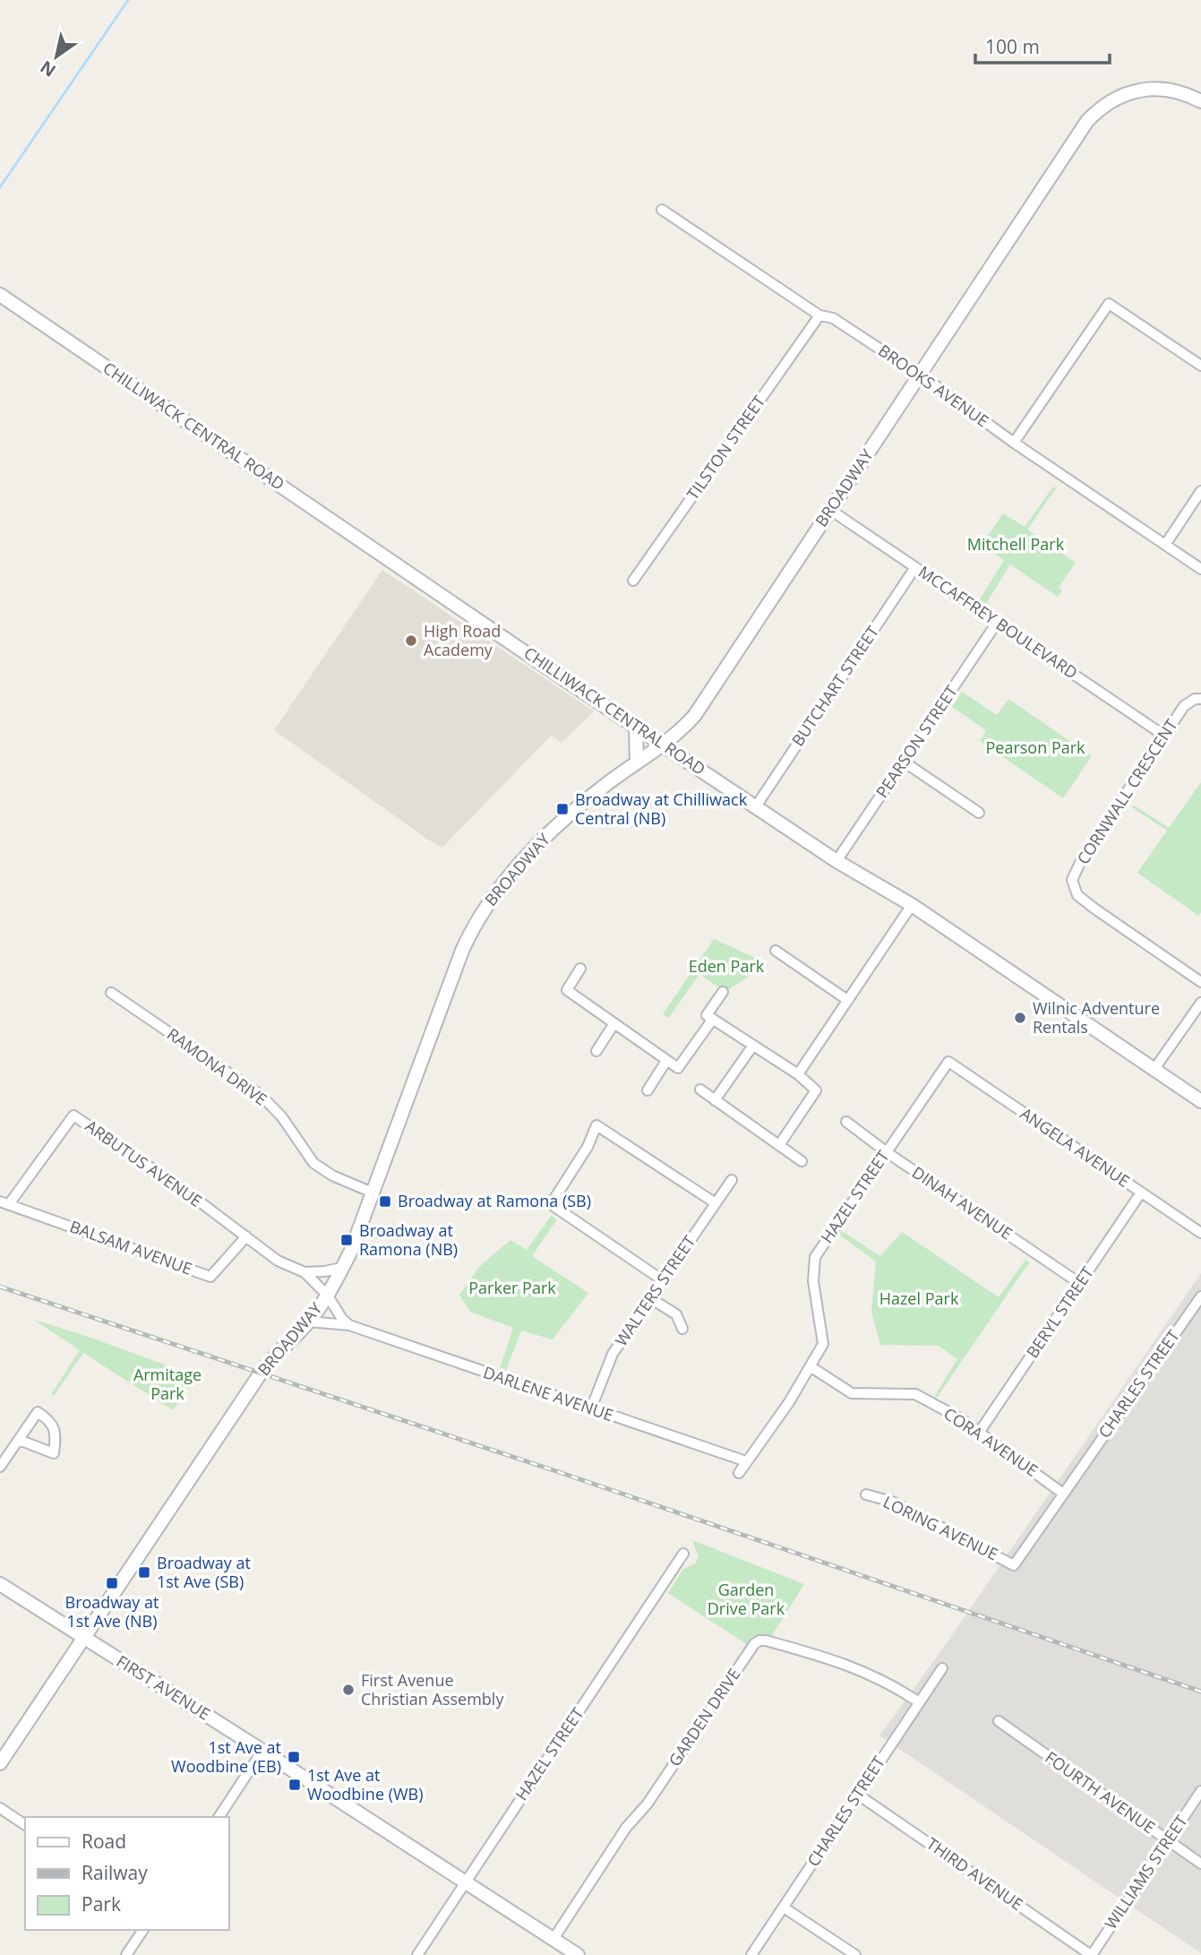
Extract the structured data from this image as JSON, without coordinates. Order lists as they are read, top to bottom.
{
  "streets": {
    "street": [
      "BROOKS AVENUE",
      "CHILLIWACK CENTRAL ROAD",
      "TILSTON STREET",
      "BROADWAY",
      "MCCAFFREY BOULEVARD",
      "BUTCHART STREET",
      "PEARSON STREET",
      "CORNWALL CRESCENT",
      "RAMONA DRIVE",
      "ANGELA AVENUE",
      "ARBUTUS AVENUE",
      "HAZEL STREET",
      "DINAH AVENUE",
      "BALSAM AVENUE",
      "WALTERS STREET",
      "BERYL STREET",
      "CHARLES STREET",
      "DARLENE AVENUE",
      "CORA AVENUE",
      "LORING AVENUE",
      "FIRST AVENUE",
      "GARDEN DRIVE",
      "FOURTH AVENUE",
      "WILLIAMS STREET",
      "THIRD AVENUE"
    ]
  },
  "crossings": [
    ["BROOKS AVENUE", "TILSTON STREET"],
    ["BROOKS AVENUE", "BROADWAY"],
    ["CHILLIWACK CENTRAL ROAD", "BROADWAY"],
    ["CHILLIWACK CENTRAL ROAD", "BUTCHART STREET"],
    ["CHILLIWACK CENTRAL ROAD", "PEARSON STREET"],
    ["BROADWAY", "MCCAFFREY BOULEVARD"],
    ["BROADWAY", "RAMONA DRIVE"],
    ["BROADWAY", "ARBUTUS AVENUE"],
    ["BROADWAY", "DARLENE AVENUE"],
    ["BROADWAY", "FIRST AVENUE"],
    ["MCCAFFREY BOULEVARD", "BUTCHART STREET"],
    ["MCCAFFREY BOULEVARD", "PEARSON STREET"],
    ["MCCAFFREY BOULEVARD", "CORNWALL CRESCENT"],
    ["ANGELA AVENUE", "HAZEL STREET"],
    ["ANGELA AVENUE", "BERYL STREET"],
    ["ARBUTUS AVENUE", "BALSAM AVENUE"],
    ["HAZEL STREET", "DINAH AVENUE"],
    ["HAZEL STREET", "DARLENE AVENUE"],
    ["HAZEL STREET", "CORA AVENUE"],
    ["HAZEL STREET", "FIRST AVENUE"],
    ["DINAH AVENUE", "BERYL STREET"],
    ["WALTERS STREET", "DARLENE AVENUE"],
    ["BERYL STREET", "CORA AVENUE"],
    ["CHARLES STREET", "CORA AVENUE"],
    ["CHARLES STREET", "LORING AVENUE"],
    ["CHARLES STREET", "GARDEN DRIVE"],
    ["CHARLES STREET", "THIRD AVENUE"],
    ["FIRST AVENUE", "GARDEN DRIVE"],
    ["FOURTH AVENUE", "WILLIAMS STREET"],
    ["WILLIAMS STREET", "THIRD AVENUE"]
  ],
  "parks": [
    "Mitchell Park",
    "Pearson Park",
    "Eden Park",
    "Parker Park",
    "Hazel Park",
    "Armitage Park",
    "Garden Drive Park"
  ],
  "places": {
    "other": ["High Road Academy", "Wilnic Adventure Rentals", "First Avenue Christian Assembly"],
    "transit": [
      "Broadway at Chilliwack Central (NB)",
      "Broadway at Ramona (SB)",
      "Broadway at Ramona (NB)",
      "Broadway at 1st Ave (SB)",
      "Broadway at 1st Ave (NB)",
      "1st Ave at Woodbine (EB)",
      "1st Ave at Woodbine (WB)"
    ]
  },
  "legend": ["Road", "Railway", "Park"],
  "scale_bar": "100 m",
  "north": "bottom left"
}
